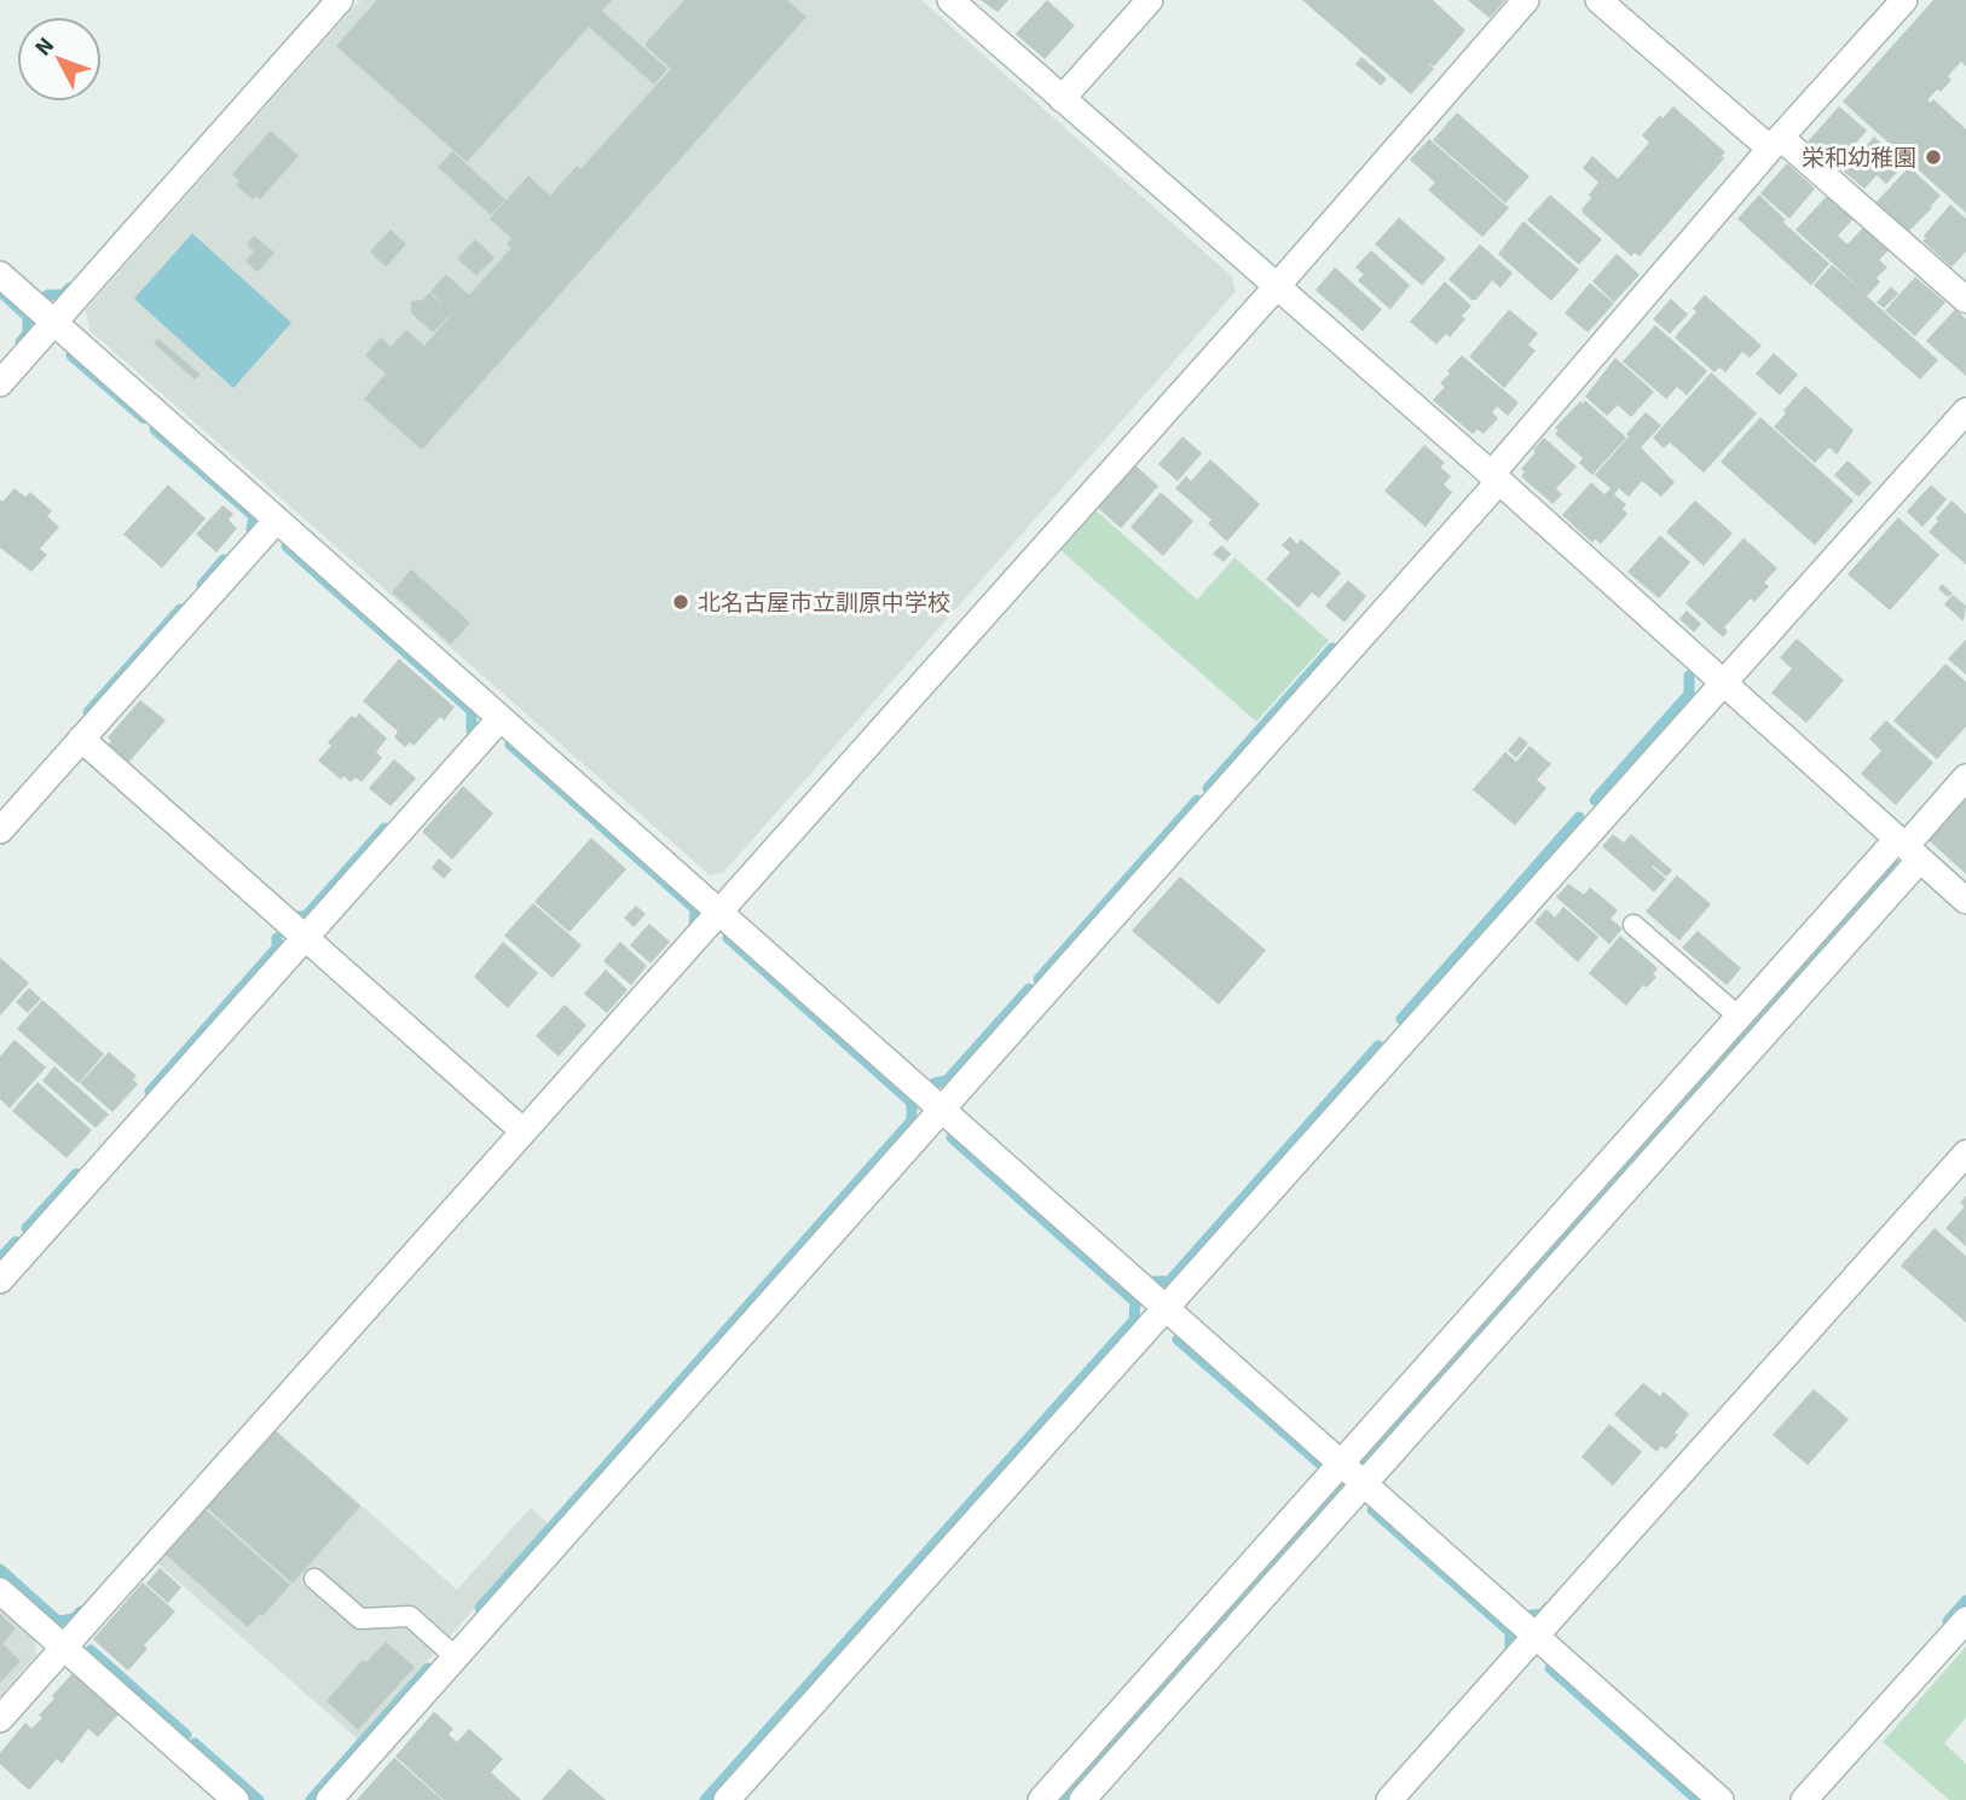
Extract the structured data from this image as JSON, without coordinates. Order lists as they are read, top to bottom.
{
  "places": ["栄和幼稚園", "北名古屋市立訓原中学校"],
  "north": "top left"
}
